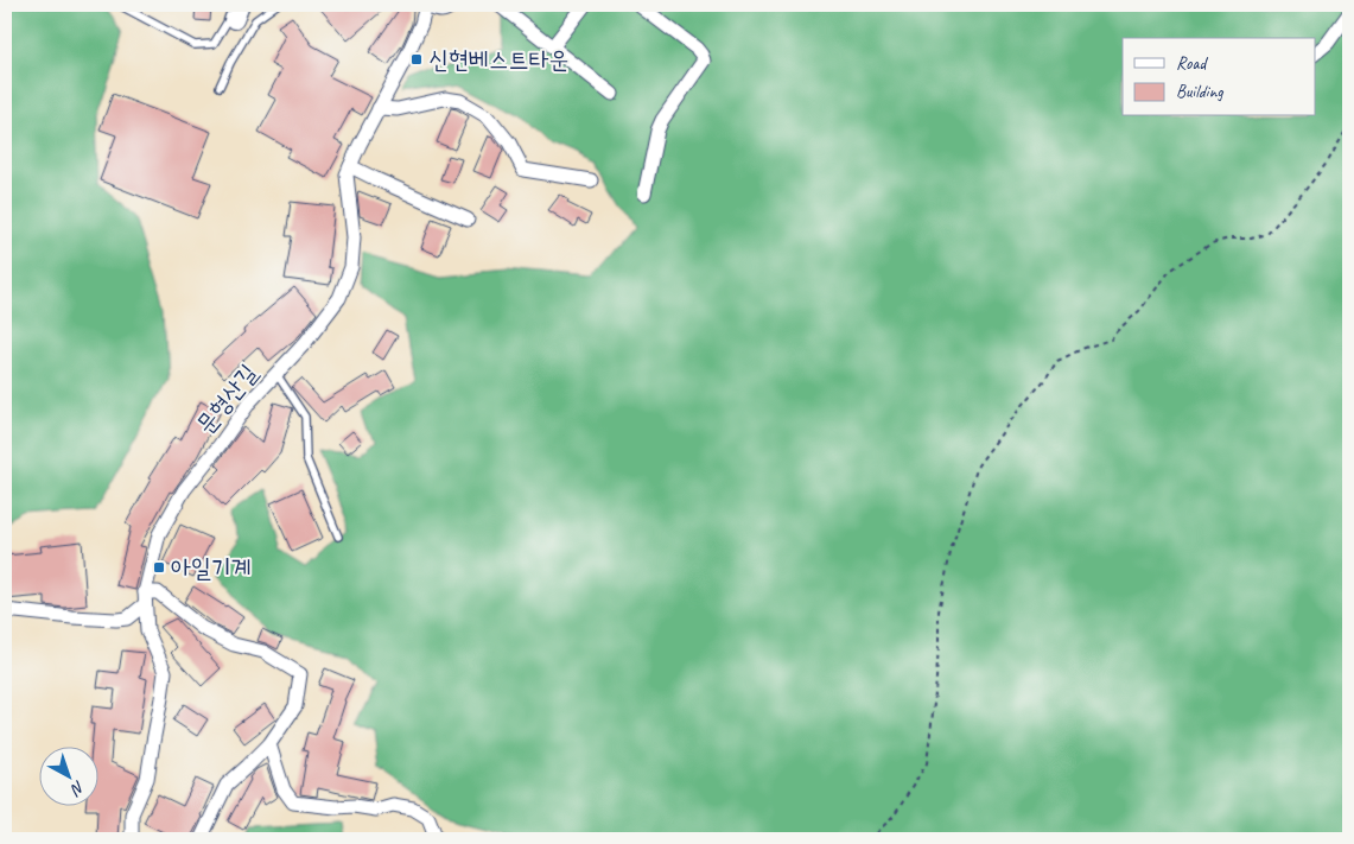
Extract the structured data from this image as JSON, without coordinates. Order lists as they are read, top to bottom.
{
  "streets": {
    "street": ["문형산길"]
  },
  "places": {
    "transit": ["신현베스트타운", "아일기계"]
  },
  "legend": ["Road", "Building"],
  "north": "bottom right"
}
